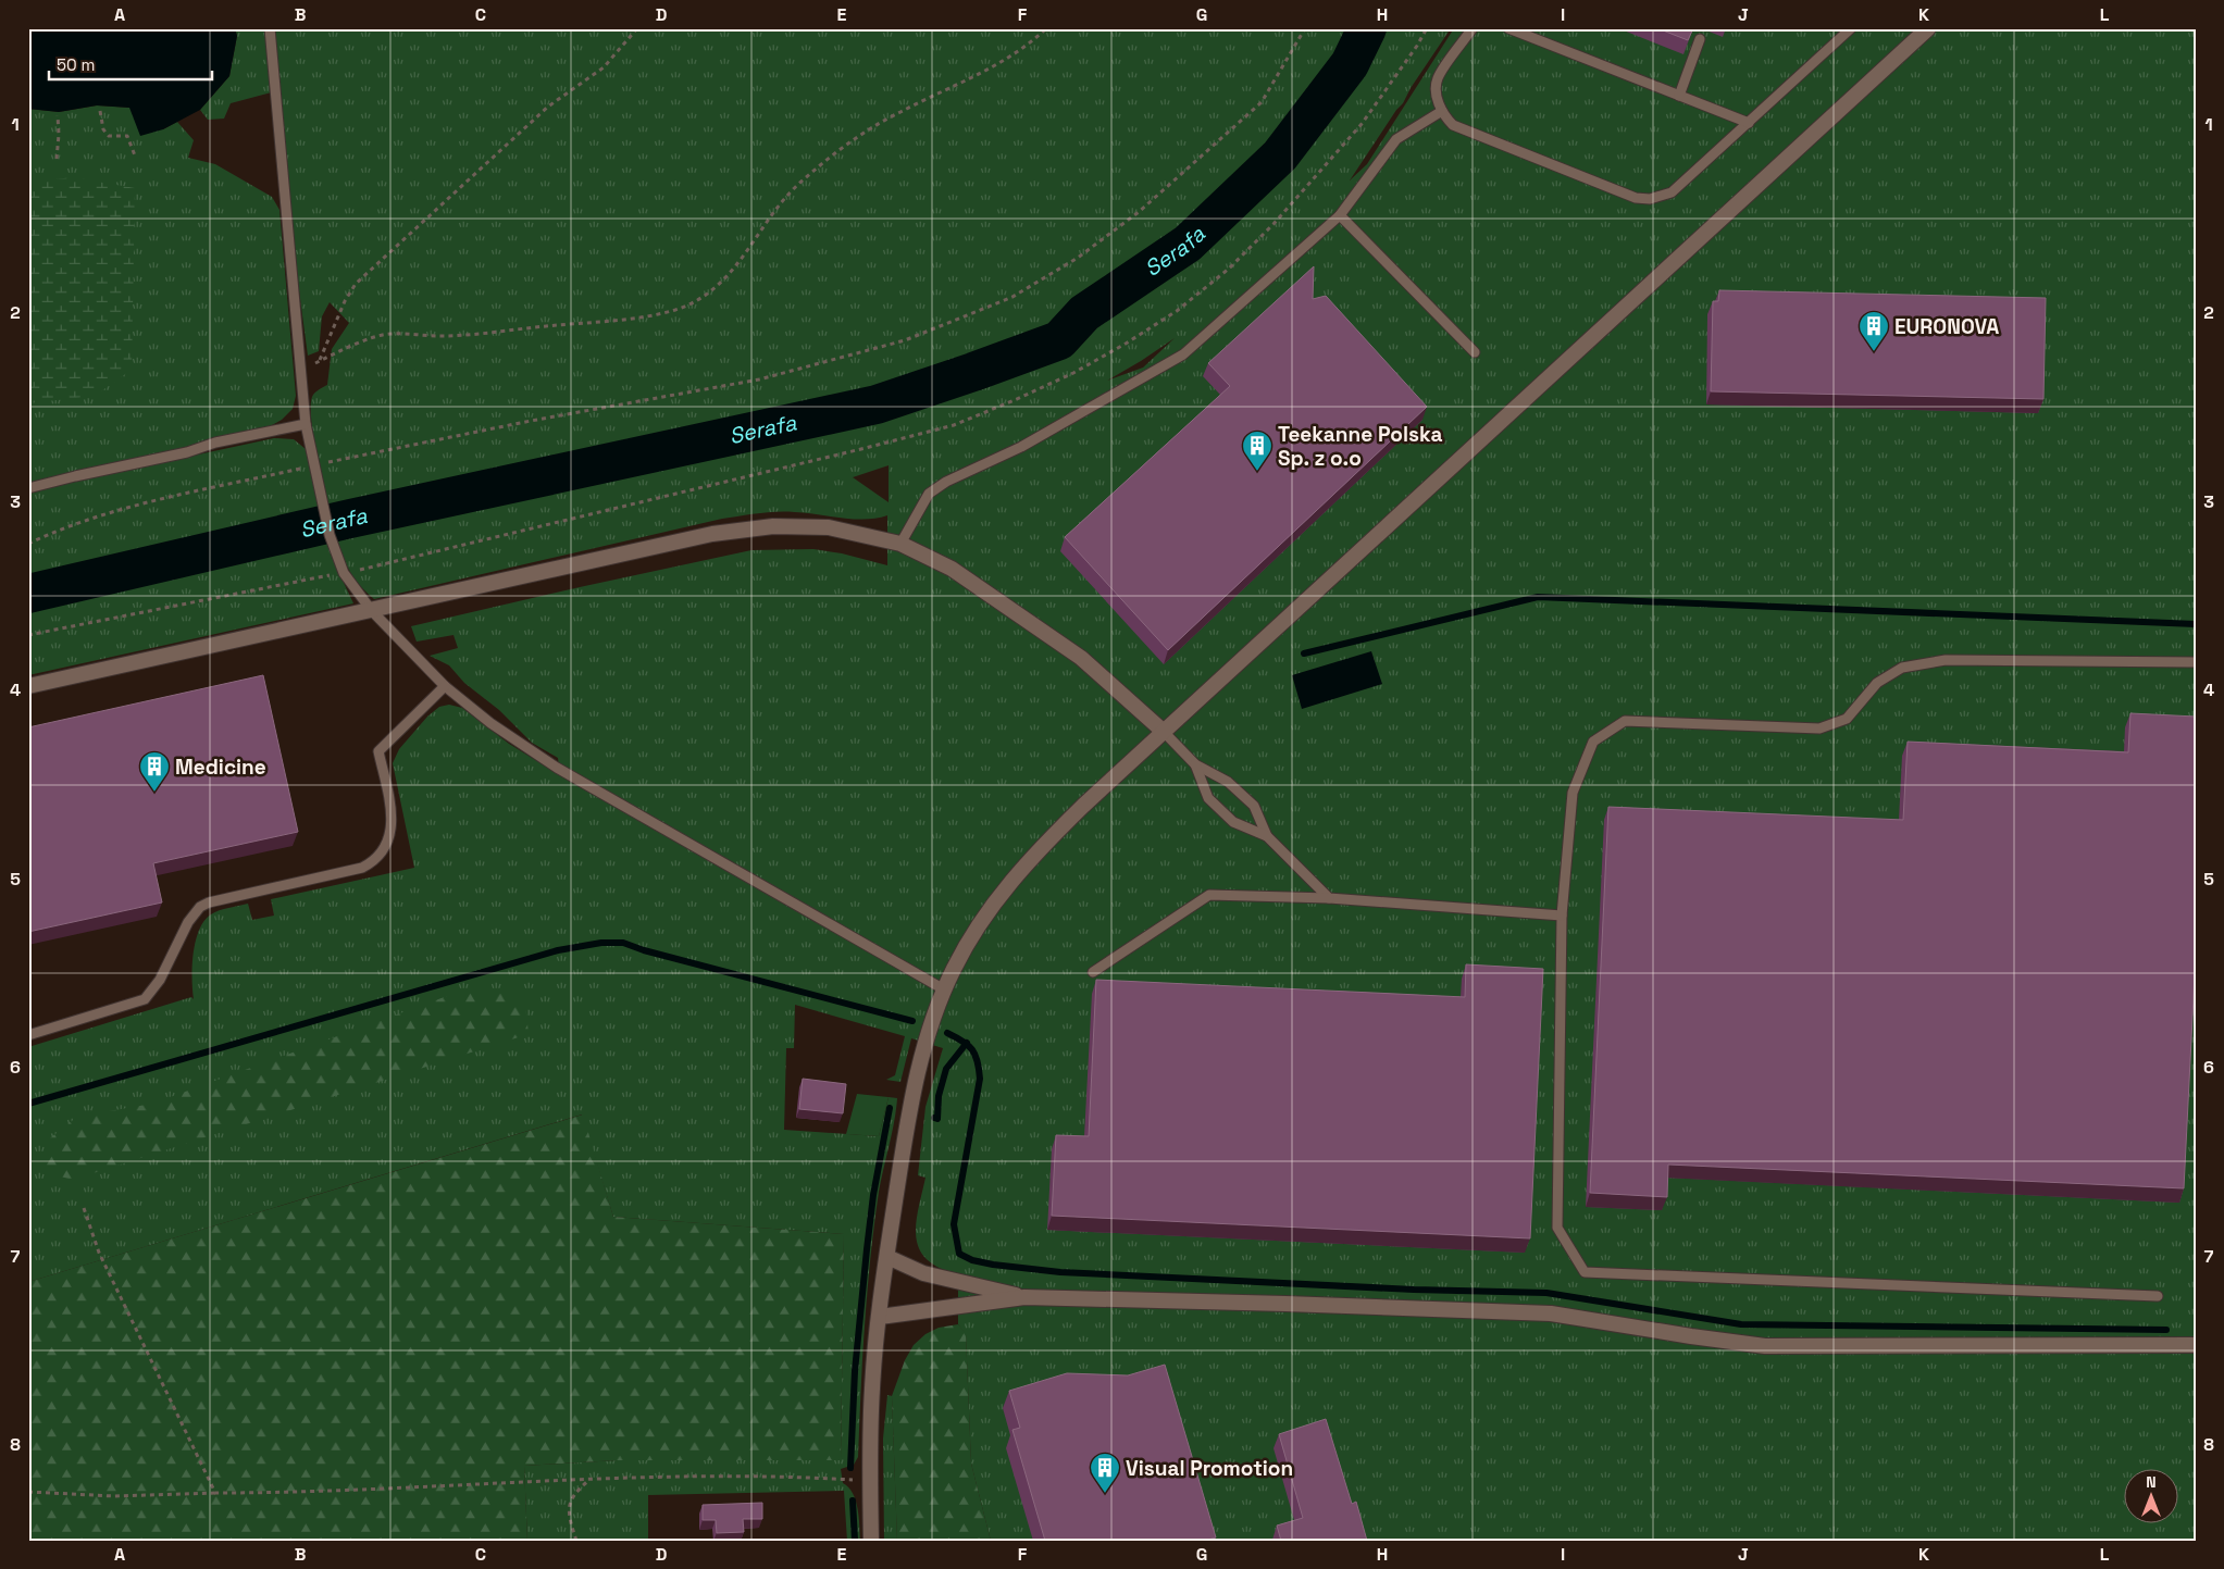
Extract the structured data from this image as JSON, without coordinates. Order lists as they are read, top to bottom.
{
  "water": ["Serafa"],
  "places": {
    "building": [
      "EURONOVA",
      "Teekanne Polska Sp. z o.o",
      "Medicine",
      "Visual Promotion"
    ]
  },
  "scale_bar": "50 m",
  "north": "top",
  "grid": {
    "columns": [
      "A",
      "B",
      "C",
      "D",
      "E",
      "F",
      "G",
      "H",
      "I",
      "J",
      "K",
      "L"
    ],
    "rows": [
      "1",
      "2",
      "3",
      "4",
      "5",
      "6",
      "7",
      "8"
    ]
  }
}
